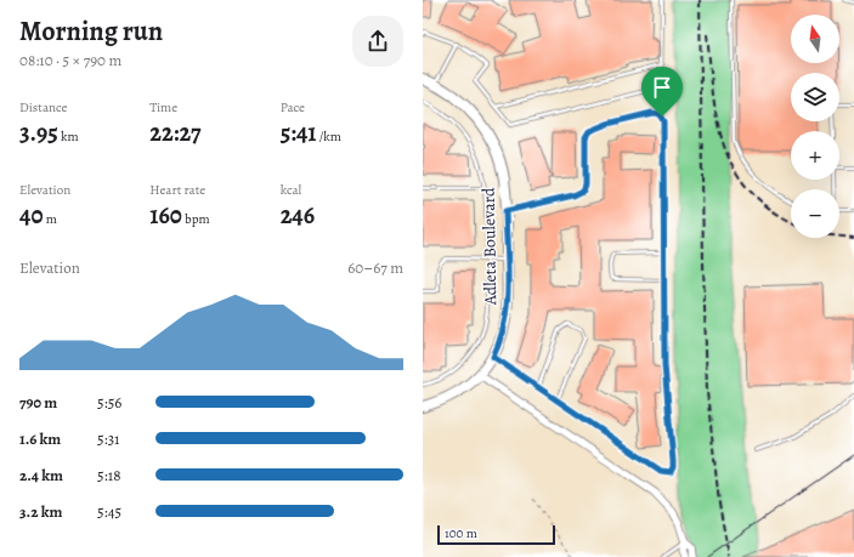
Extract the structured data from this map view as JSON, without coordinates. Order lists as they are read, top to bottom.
{
  "streets": {
    "street": ["Adleta Boulevard"]
  },
  "scale_bar": "100 m",
  "north": "top",
  "page": {
    "heading": ["Morning run", "08:10 · 5 × 790 m"],
    "map_buttons": ["+", "−"],
    "stats": [
      ["Distance", "3.95 km"],
      ["Time", "22:27"],
      ["Pace", "5:41 /km"],
      ["Elevation", "40 m"],
      ["Heart rate", "160 bpm"],
      ["kcal", "246"]
    ],
    "chart": ["Elevation", "60–67 m"],
    "list": [
      {
        "name": "790 m",
        "note": "5:56"
      },
      {
        "name": "1.6 km",
        "note": "5:31"
      },
      {
        "name": "2.4 km",
        "note": "5:18"
      },
      {
        "name": "3.2 km",
        "note": "5:45"
      }
    ],
    "scale": "100 m"
  }
}
